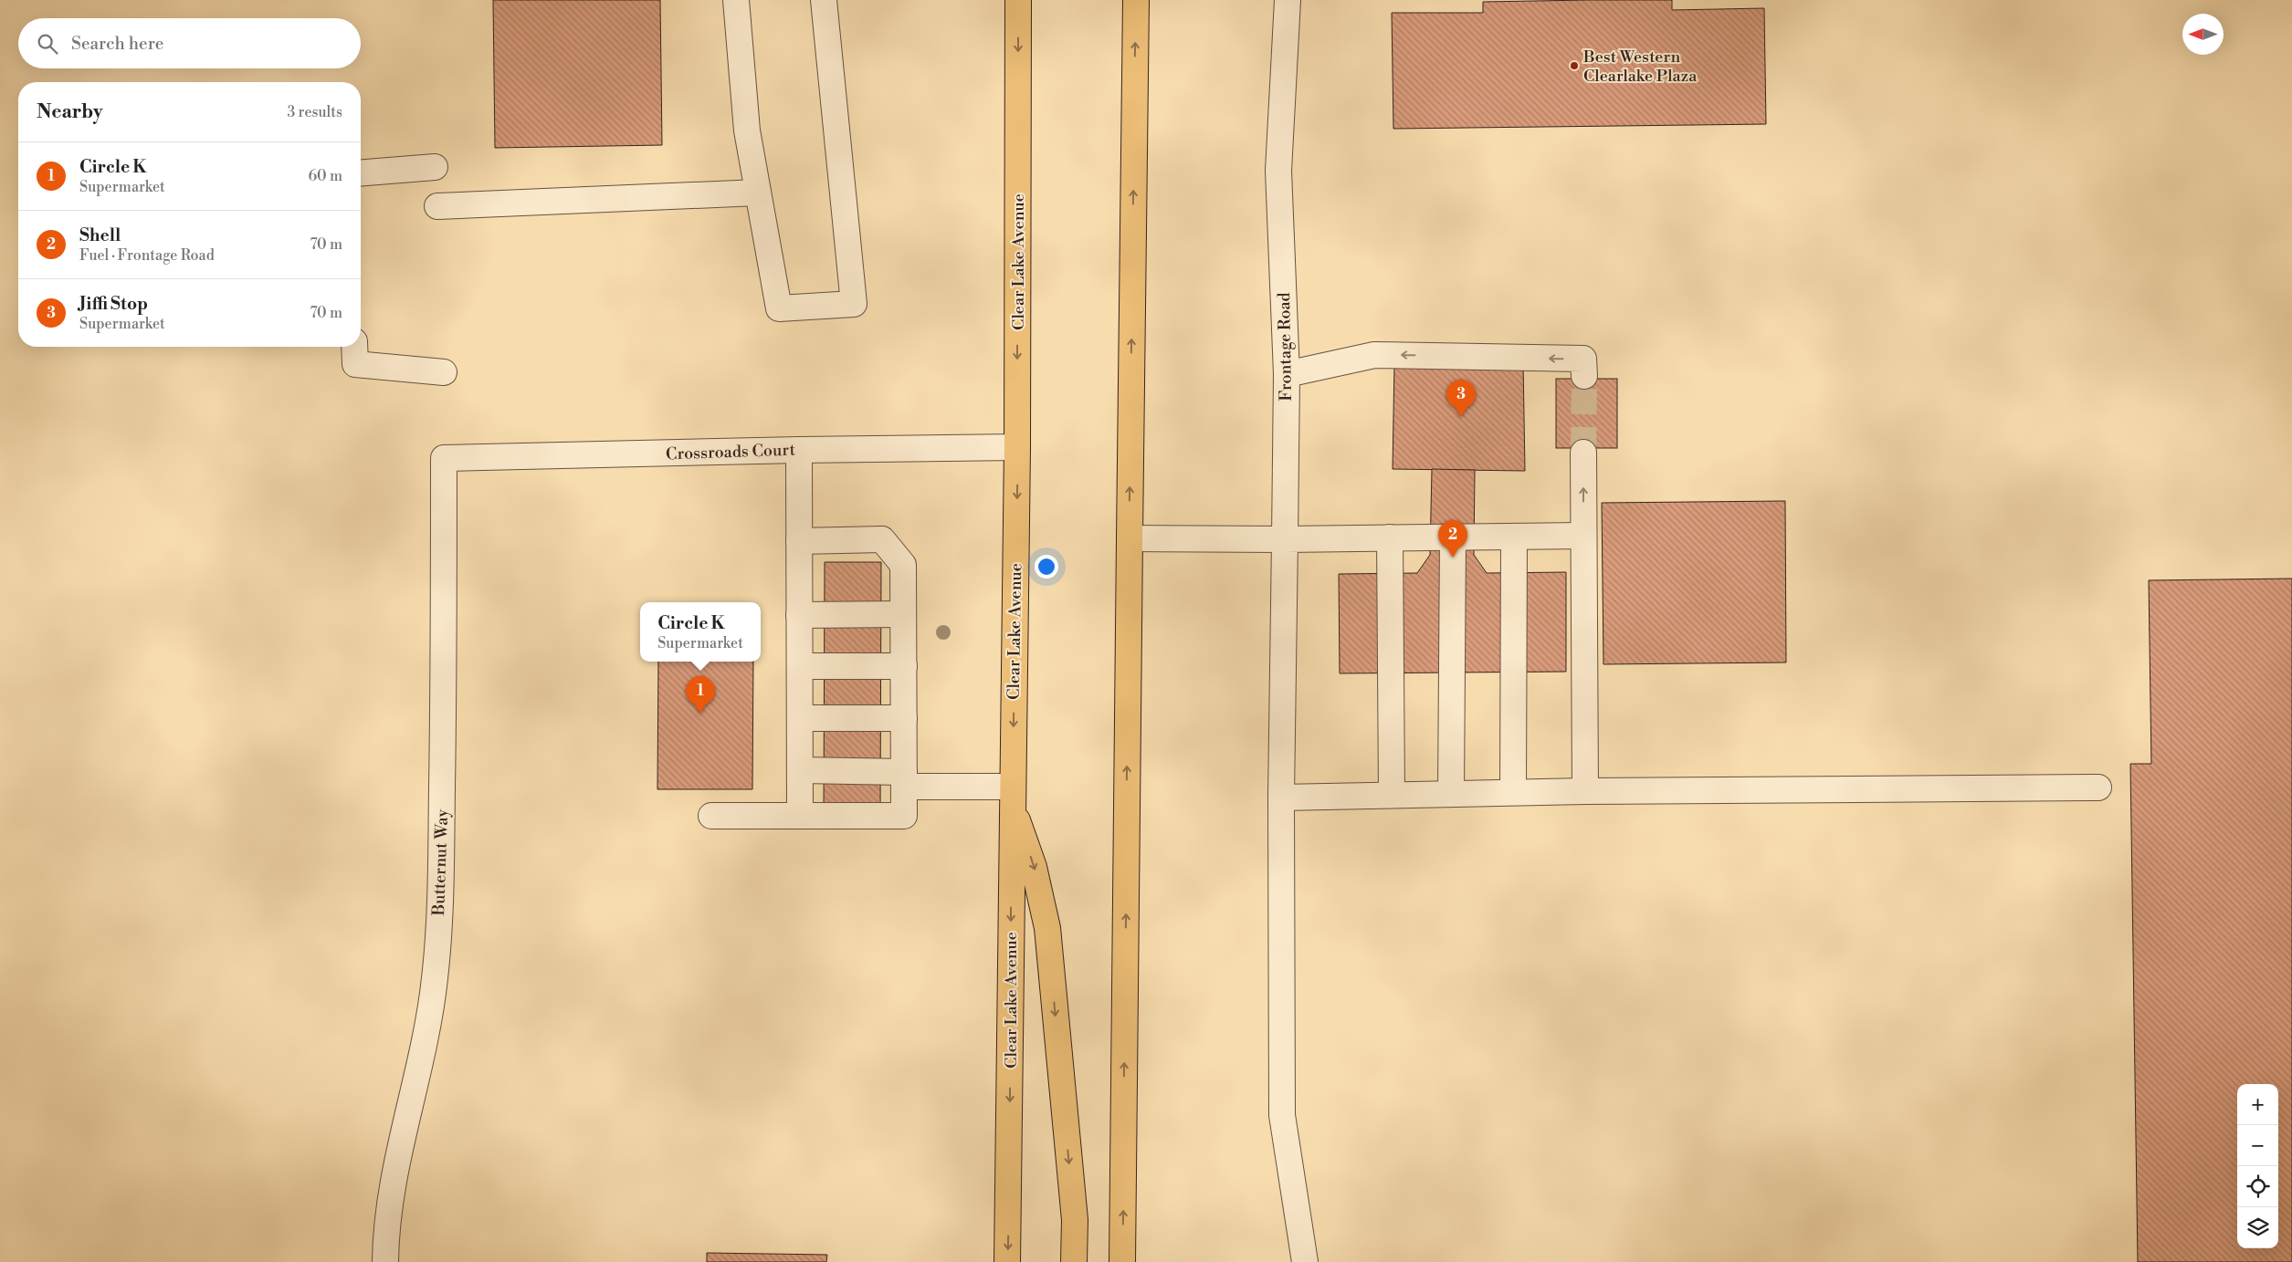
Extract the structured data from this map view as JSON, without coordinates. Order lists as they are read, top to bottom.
{
  "streets": {
    "main road": ["Clear Lake Avenue"],
    "street": ["Frontage Road", "Crossroads Court", "Butternut Way"]
  },
  "crossings": [
    ["Clear Lake Avenue", "Crossroads Court"],
    ["Crossroads Court", "Butternut Way"]
  ],
  "places": ["Best Western Clearlake Plaza"],
  "north": "left",
  "page": {
    "search": "Search here",
    "heading": ["Nearby", "3 results"],
    "list": [
      {
        "mark": "1",
        "name": "Circle K",
        "note": "Supermarket",
        "value": "60 m"
      },
      {
        "mark": "2",
        "name": "Shell",
        "note": "Fuel · Frontage Road",
        "value": "70 m"
      },
      {
        "mark": "3",
        "name": "Jiffi Stop",
        "note": "Supermarket",
        "value": "70 m"
      }
    ],
    "pins": ["3", "2", "1"],
    "popup": ["Circle K", "Supermarket"],
    "map_buttons": ["+", "−"]
  }
}
